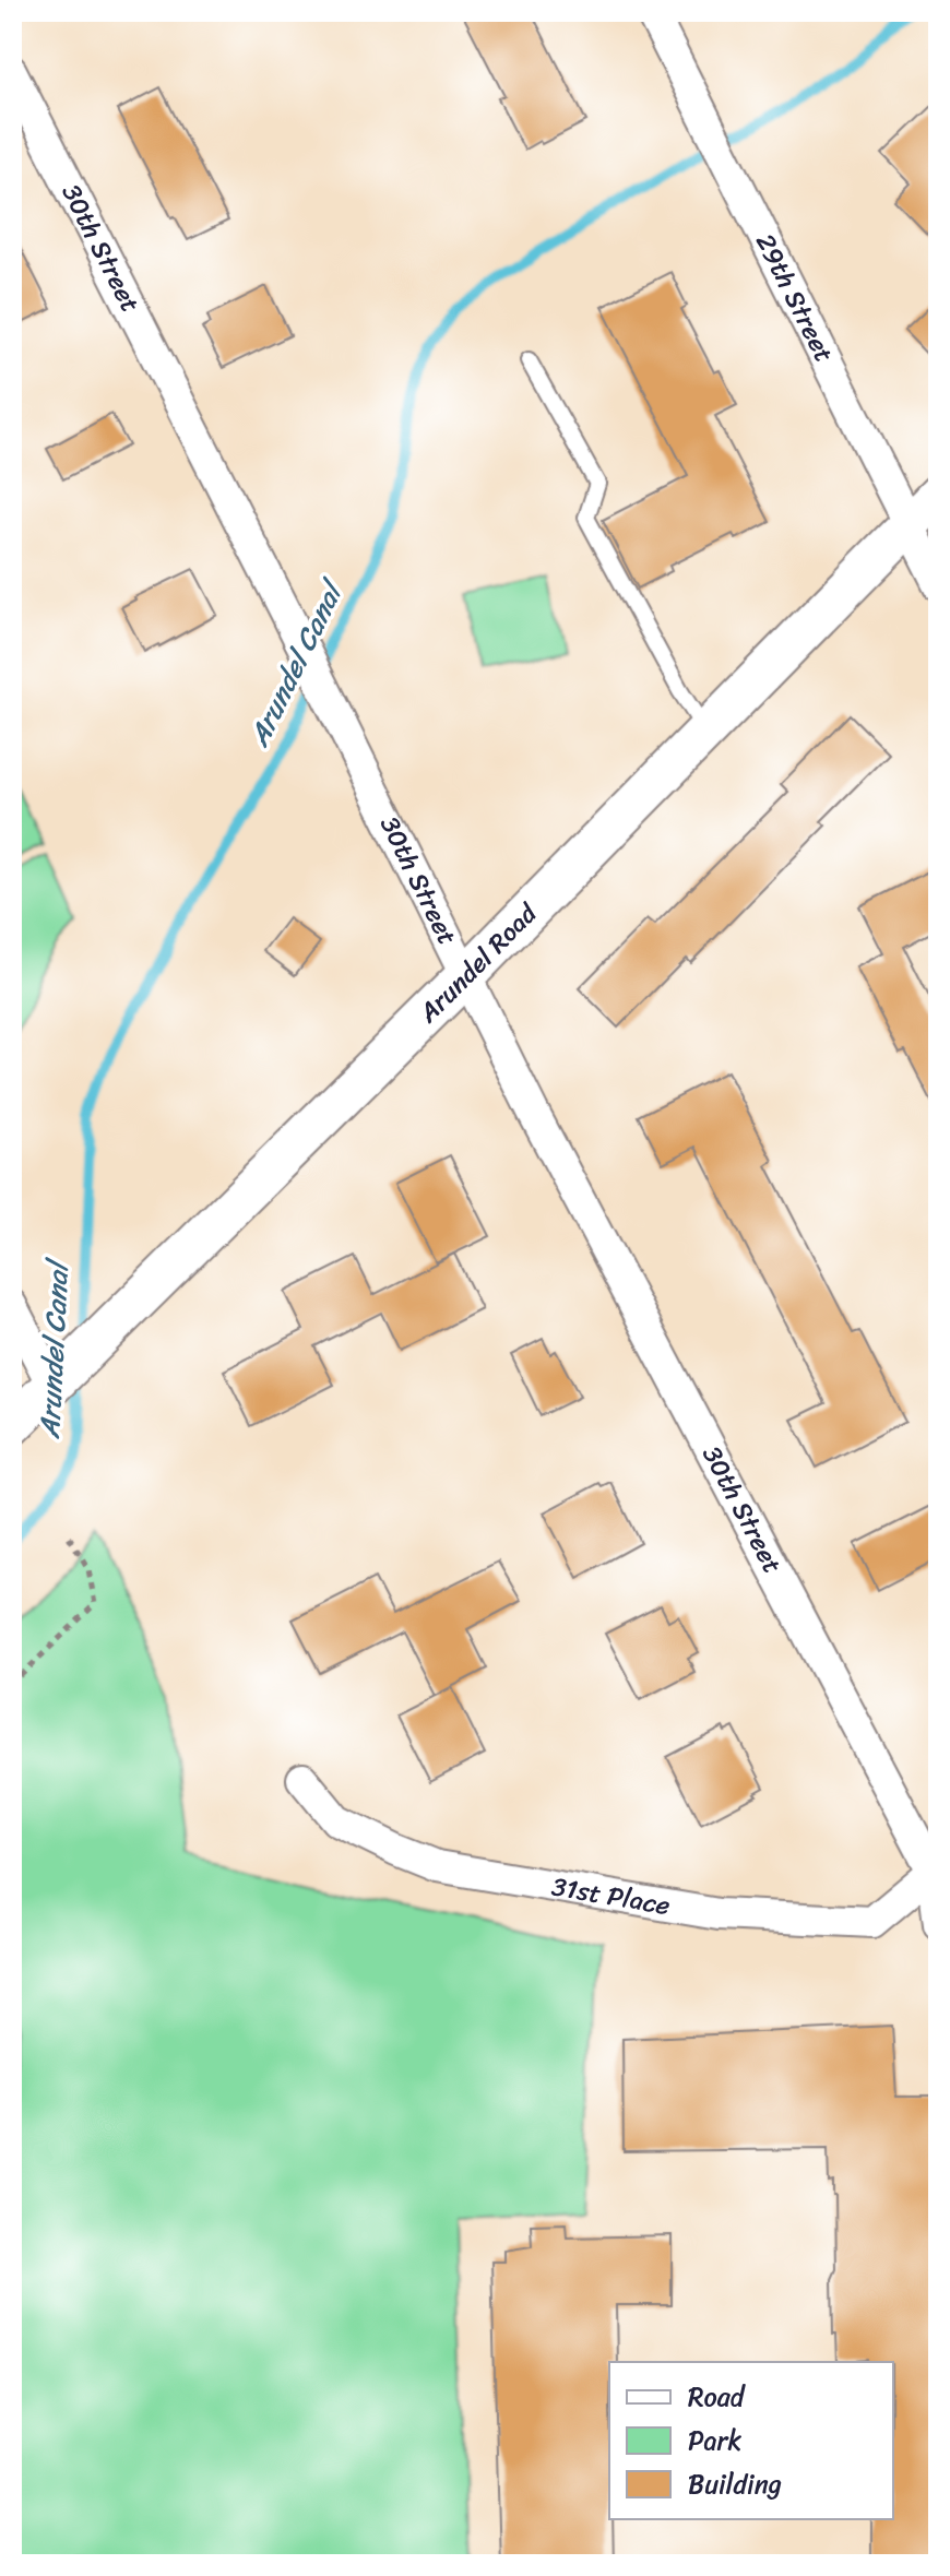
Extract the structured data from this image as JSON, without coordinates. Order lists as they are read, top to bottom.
{
  "streets": {
    "street": [
      "30th Street",
      "29th Street",
      "Arundel Road",
      "31st Place"
    ]
  },
  "crossings": [
    ["30th Street", "Arundel Road"],
    ["30th Street", "31st Place"],
    ["29th Street", "Arundel Road"]
  ],
  "water": ["Arundel Canal"],
  "legend": ["Road", "Park", "Building"]
}
